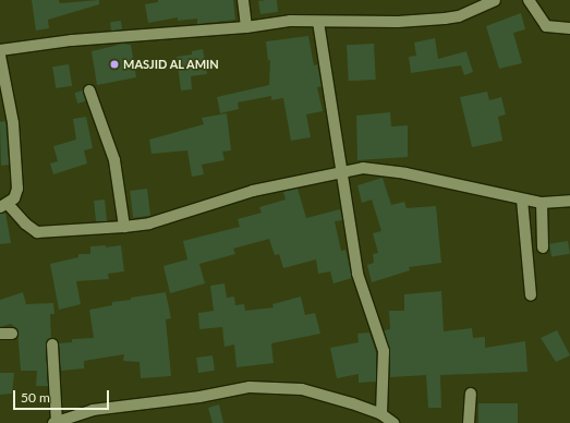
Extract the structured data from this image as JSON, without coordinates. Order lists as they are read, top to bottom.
{
  "places": ["MASJID AL AMIN"],
  "scale_bar": "50 m"
}
